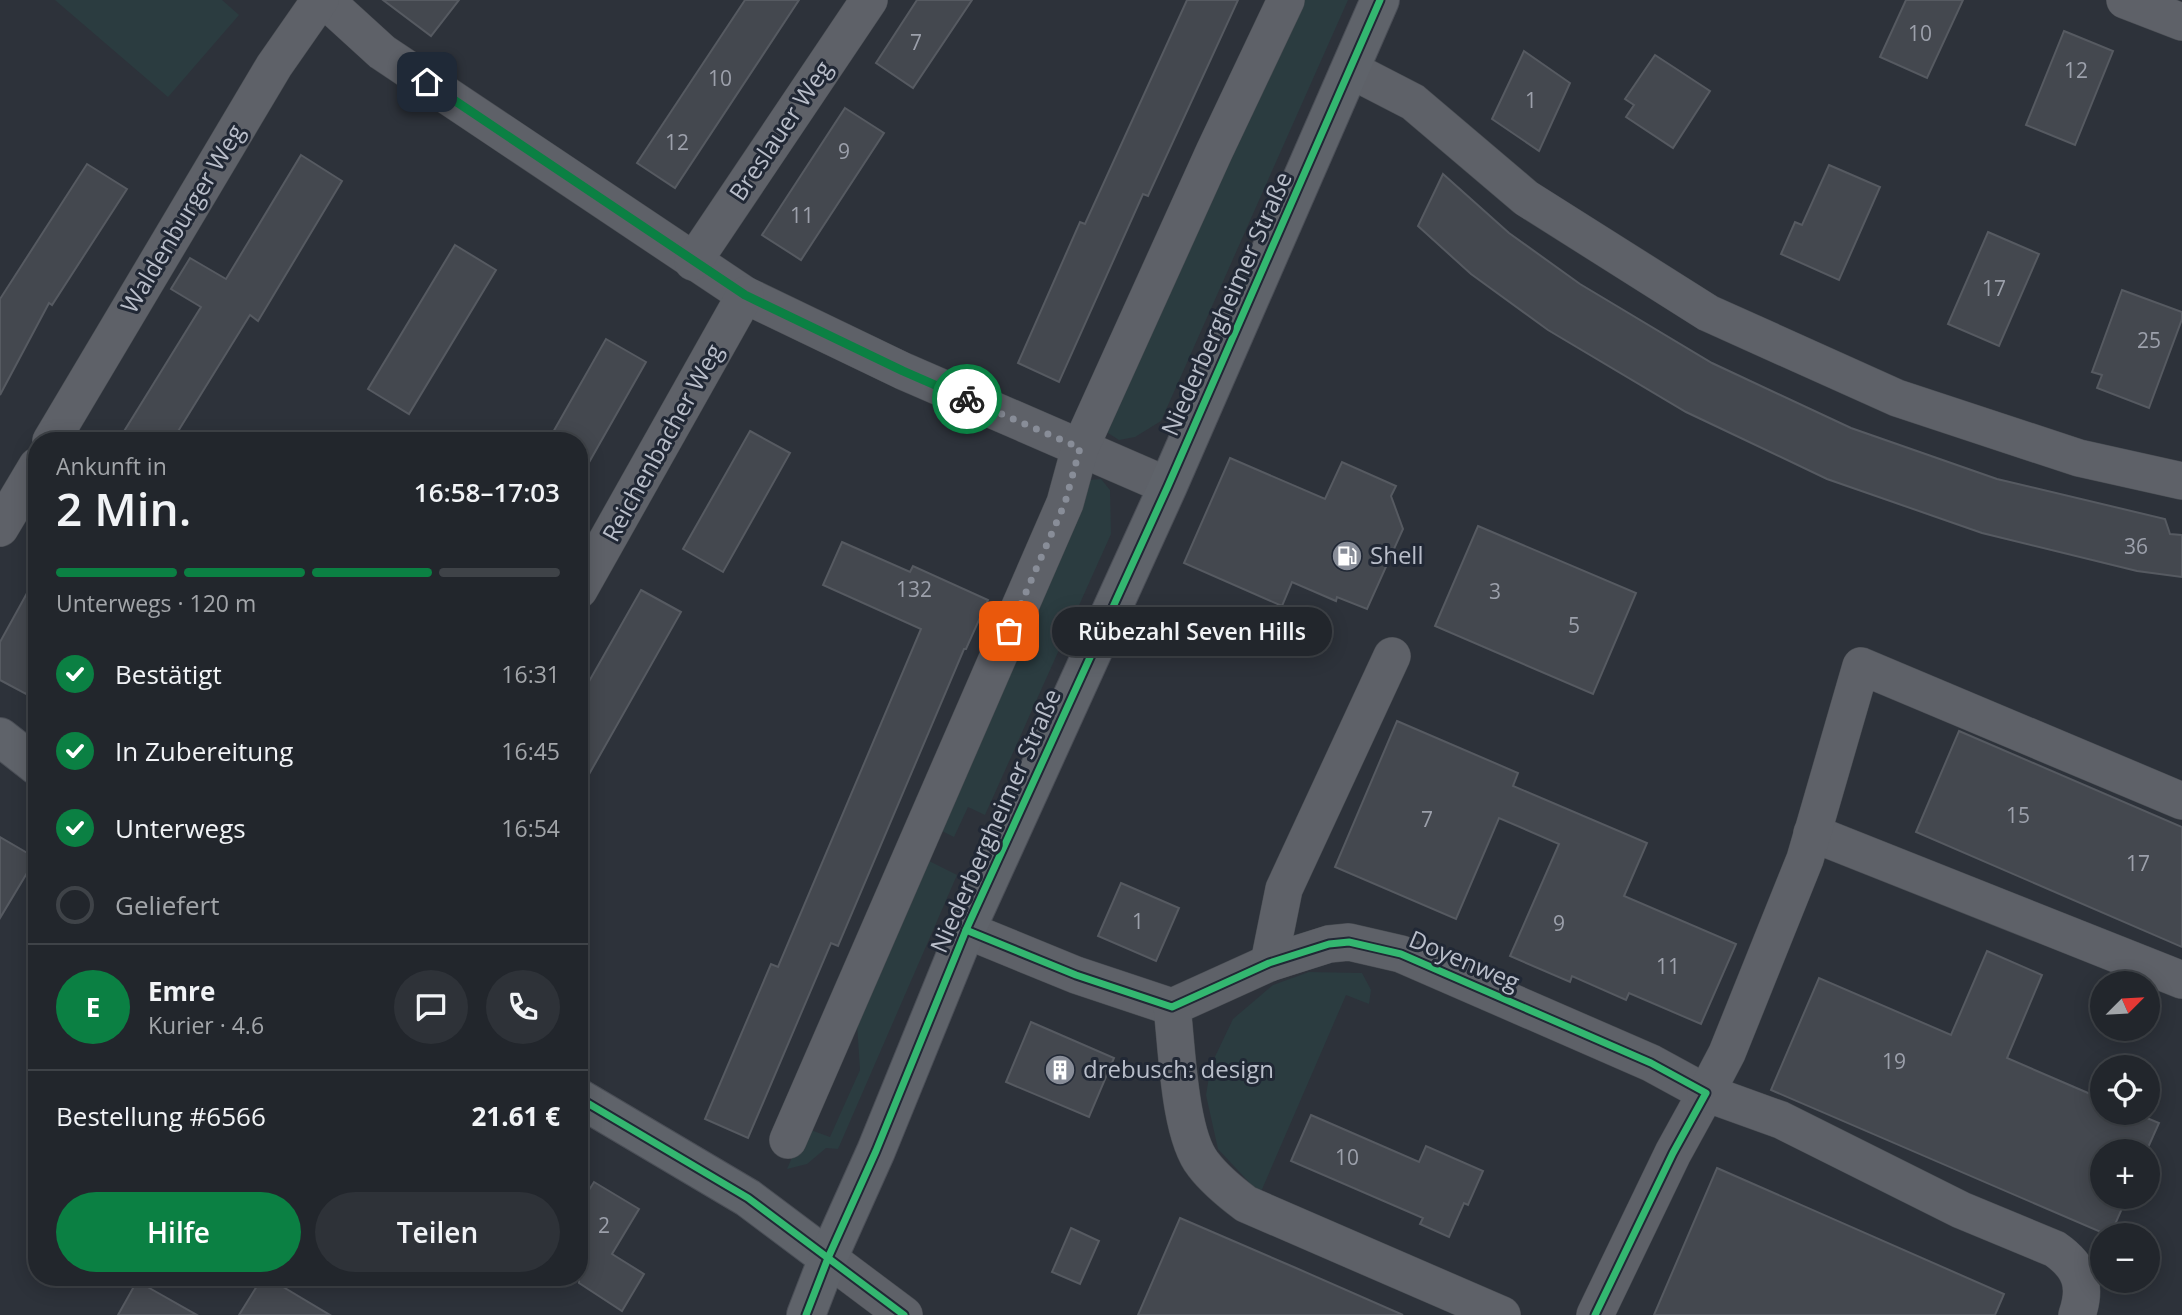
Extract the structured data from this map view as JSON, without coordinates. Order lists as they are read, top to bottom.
{
  "streets": {
    "main road": ["Niederbergheimer Straße"],
    "street": [
      "Breslauer Weg",
      "Waldenburger Weg",
      "Reichenbacher Weg",
      "Doyenweg"
    ]
  },
  "places": {
    "fuel station": ["Shell"],
    "other": ["Rübezahl Seven Hills"],
    "building": ["drebusch: design"]
  },
  "house_numbers": [
    "10",
    "7",
    "12",
    "10",
    "1",
    "12",
    "9",
    "11",
    "17",
    "25",
    "36",
    "132",
    "3",
    "5",
    "15",
    "7",
    "17",
    "1",
    "9",
    "11",
    "19",
    "10",
    "2"
  ],
  "north": "top right",
  "page": {
    "heading": ["2 Min.", "Ankunft in", "16:58–17:03"],
    "panel": [
      "Emre",
      "Kurier · 4.6",
      "Bestellung #6566",
      "21.61 €"
    ],
    "bar": "Unterwegs · 120 m",
    "bubble": "Rübezahl Seven Hills",
    "list": [
      ["Bestätigt", "16:31"],
      ["In Zubereitung", "16:45"],
      ["Unterwegs", "16:54"],
      "Geliefert"
    ],
    "round": "E",
    "map_buttons": ["+", "−"],
    "buttons": ["Hilfe", "Teilen"]
  }
}
